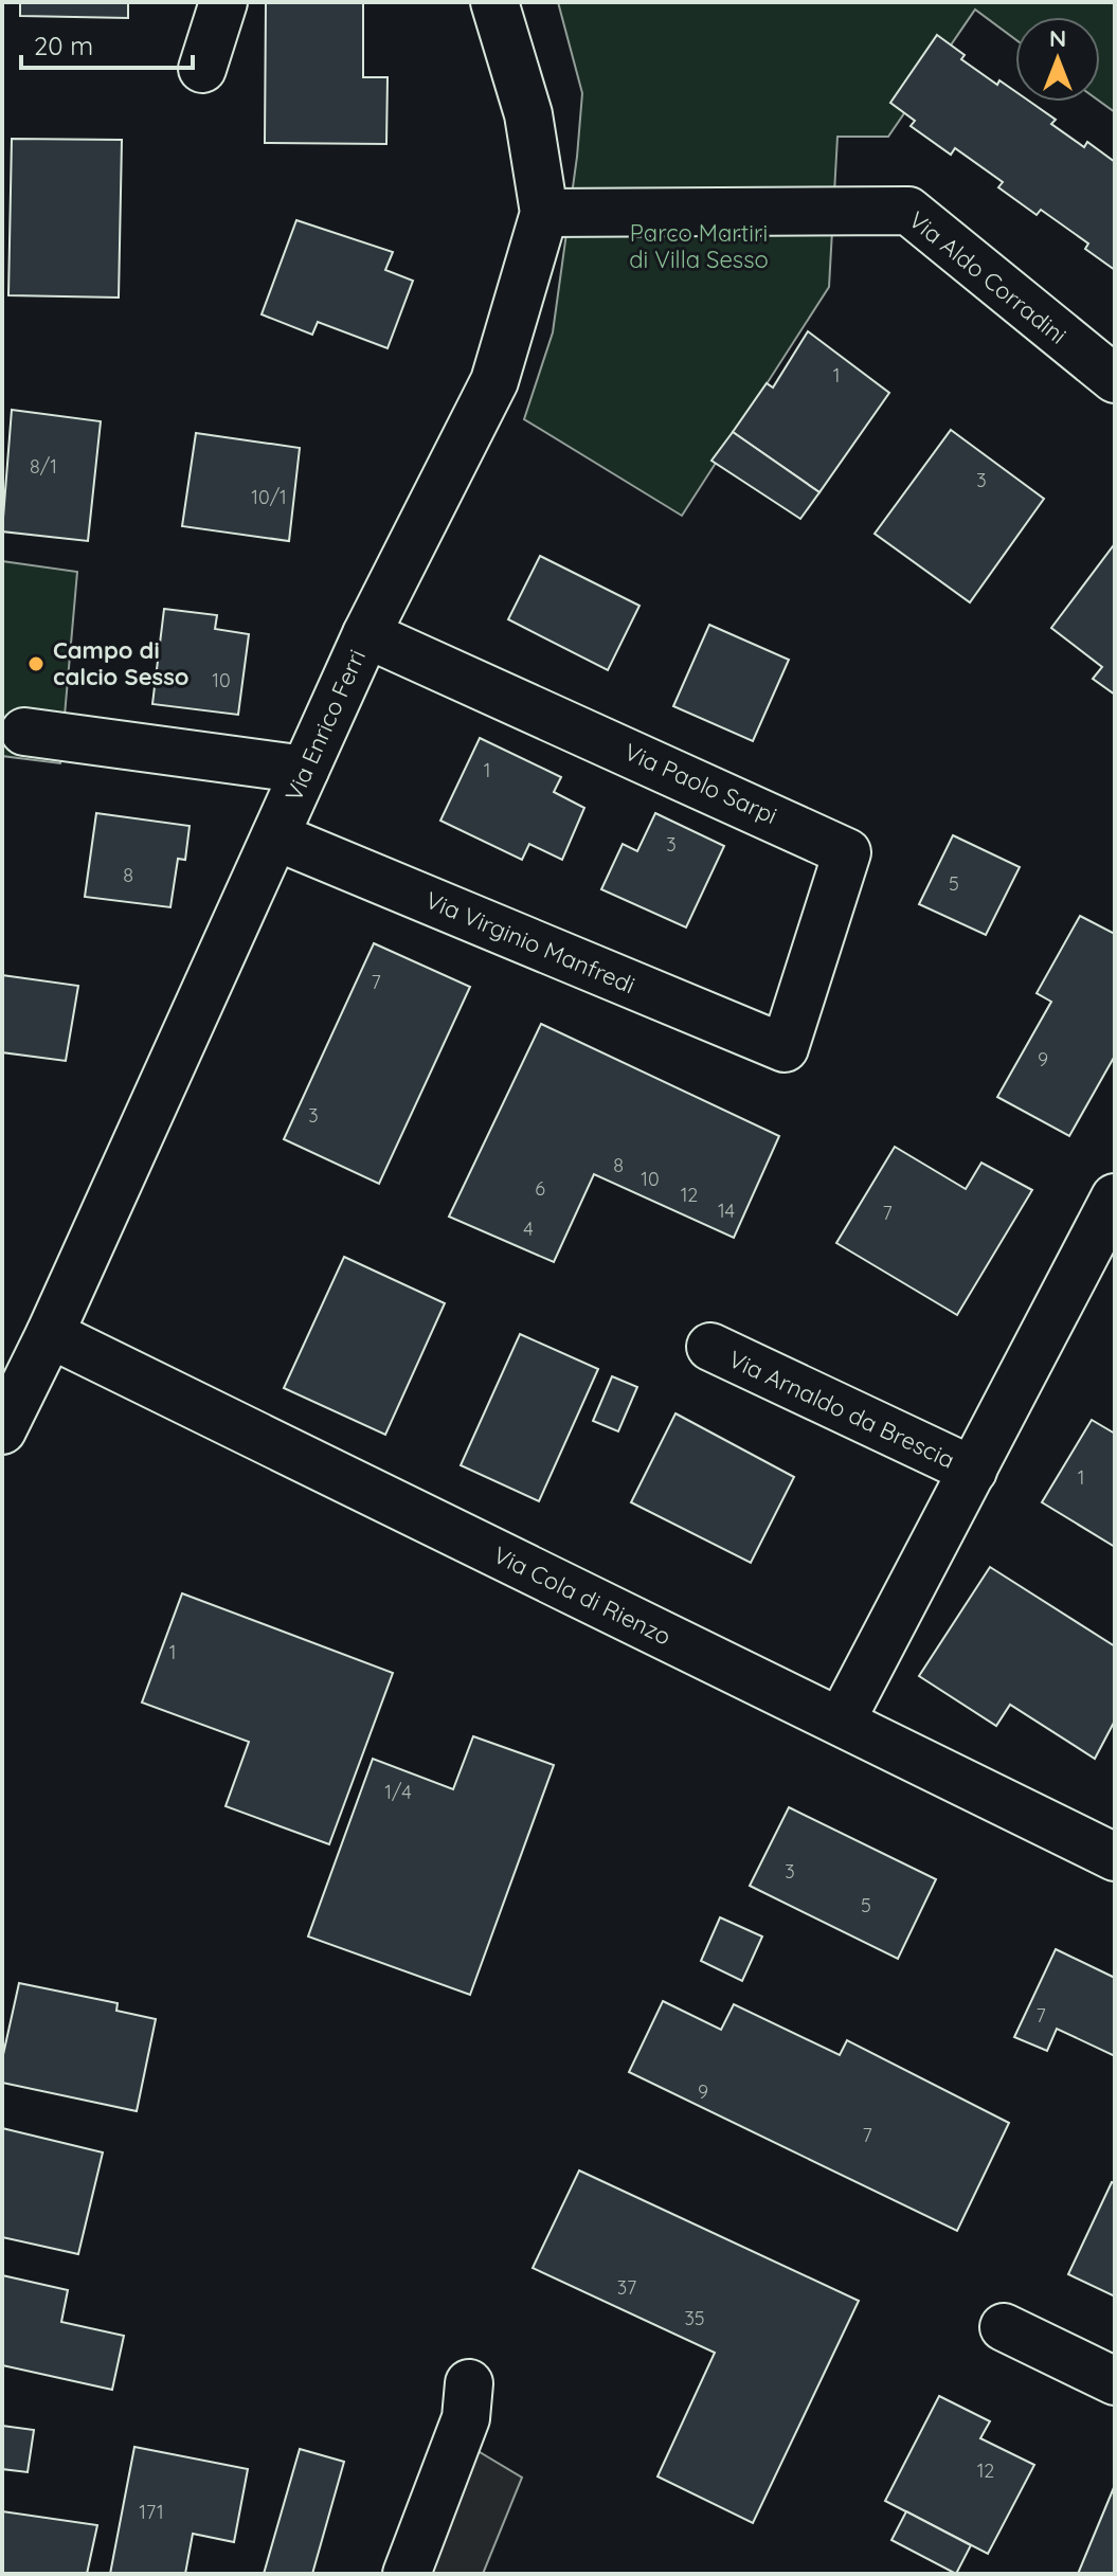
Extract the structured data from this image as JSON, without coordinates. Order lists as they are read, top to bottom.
{
  "streets": {
    "street": [
      "Via Aldo Corradini",
      "Via Enrico Ferri",
      "Via Paolo Sarpi",
      "Via Virginio Manfredi",
      "Via Arnaldo da Brescia",
      "Via Cola di Rienzo"
    ]
  },
  "crossings": [
    ["Via Aldo Corradini", "Via Enrico Ferri"],
    ["Via Enrico Ferri", "Via Paolo Sarpi"],
    ["Via Enrico Ferri", "Via Virginio Manfredi"],
    ["Via Enrico Ferri", "Via Cola di Rienzo"],
    ["Via Paolo Sarpi", "Via Virginio Manfredi"],
    ["Via Arnaldo da Brescia", "Via Cola di Rienzo"]
  ],
  "parks": ["Parco Martiri di Villa Sesso"],
  "places": ["Campo di calcio Sesso"],
  "house_numbers": [
    "1",
    "8/1",
    "3",
    "10/1",
    "10",
    "1",
    "3",
    "8",
    "5",
    "7",
    "9",
    "3",
    "8",
    "10",
    "6",
    "12",
    "14",
    "7",
    "4",
    "1",
    "1",
    "1/4",
    "3",
    "5",
    "7",
    "9",
    "7",
    "37",
    "35",
    "12",
    "171"
  ],
  "scale_bar": "20 m",
  "north": "top"
}
